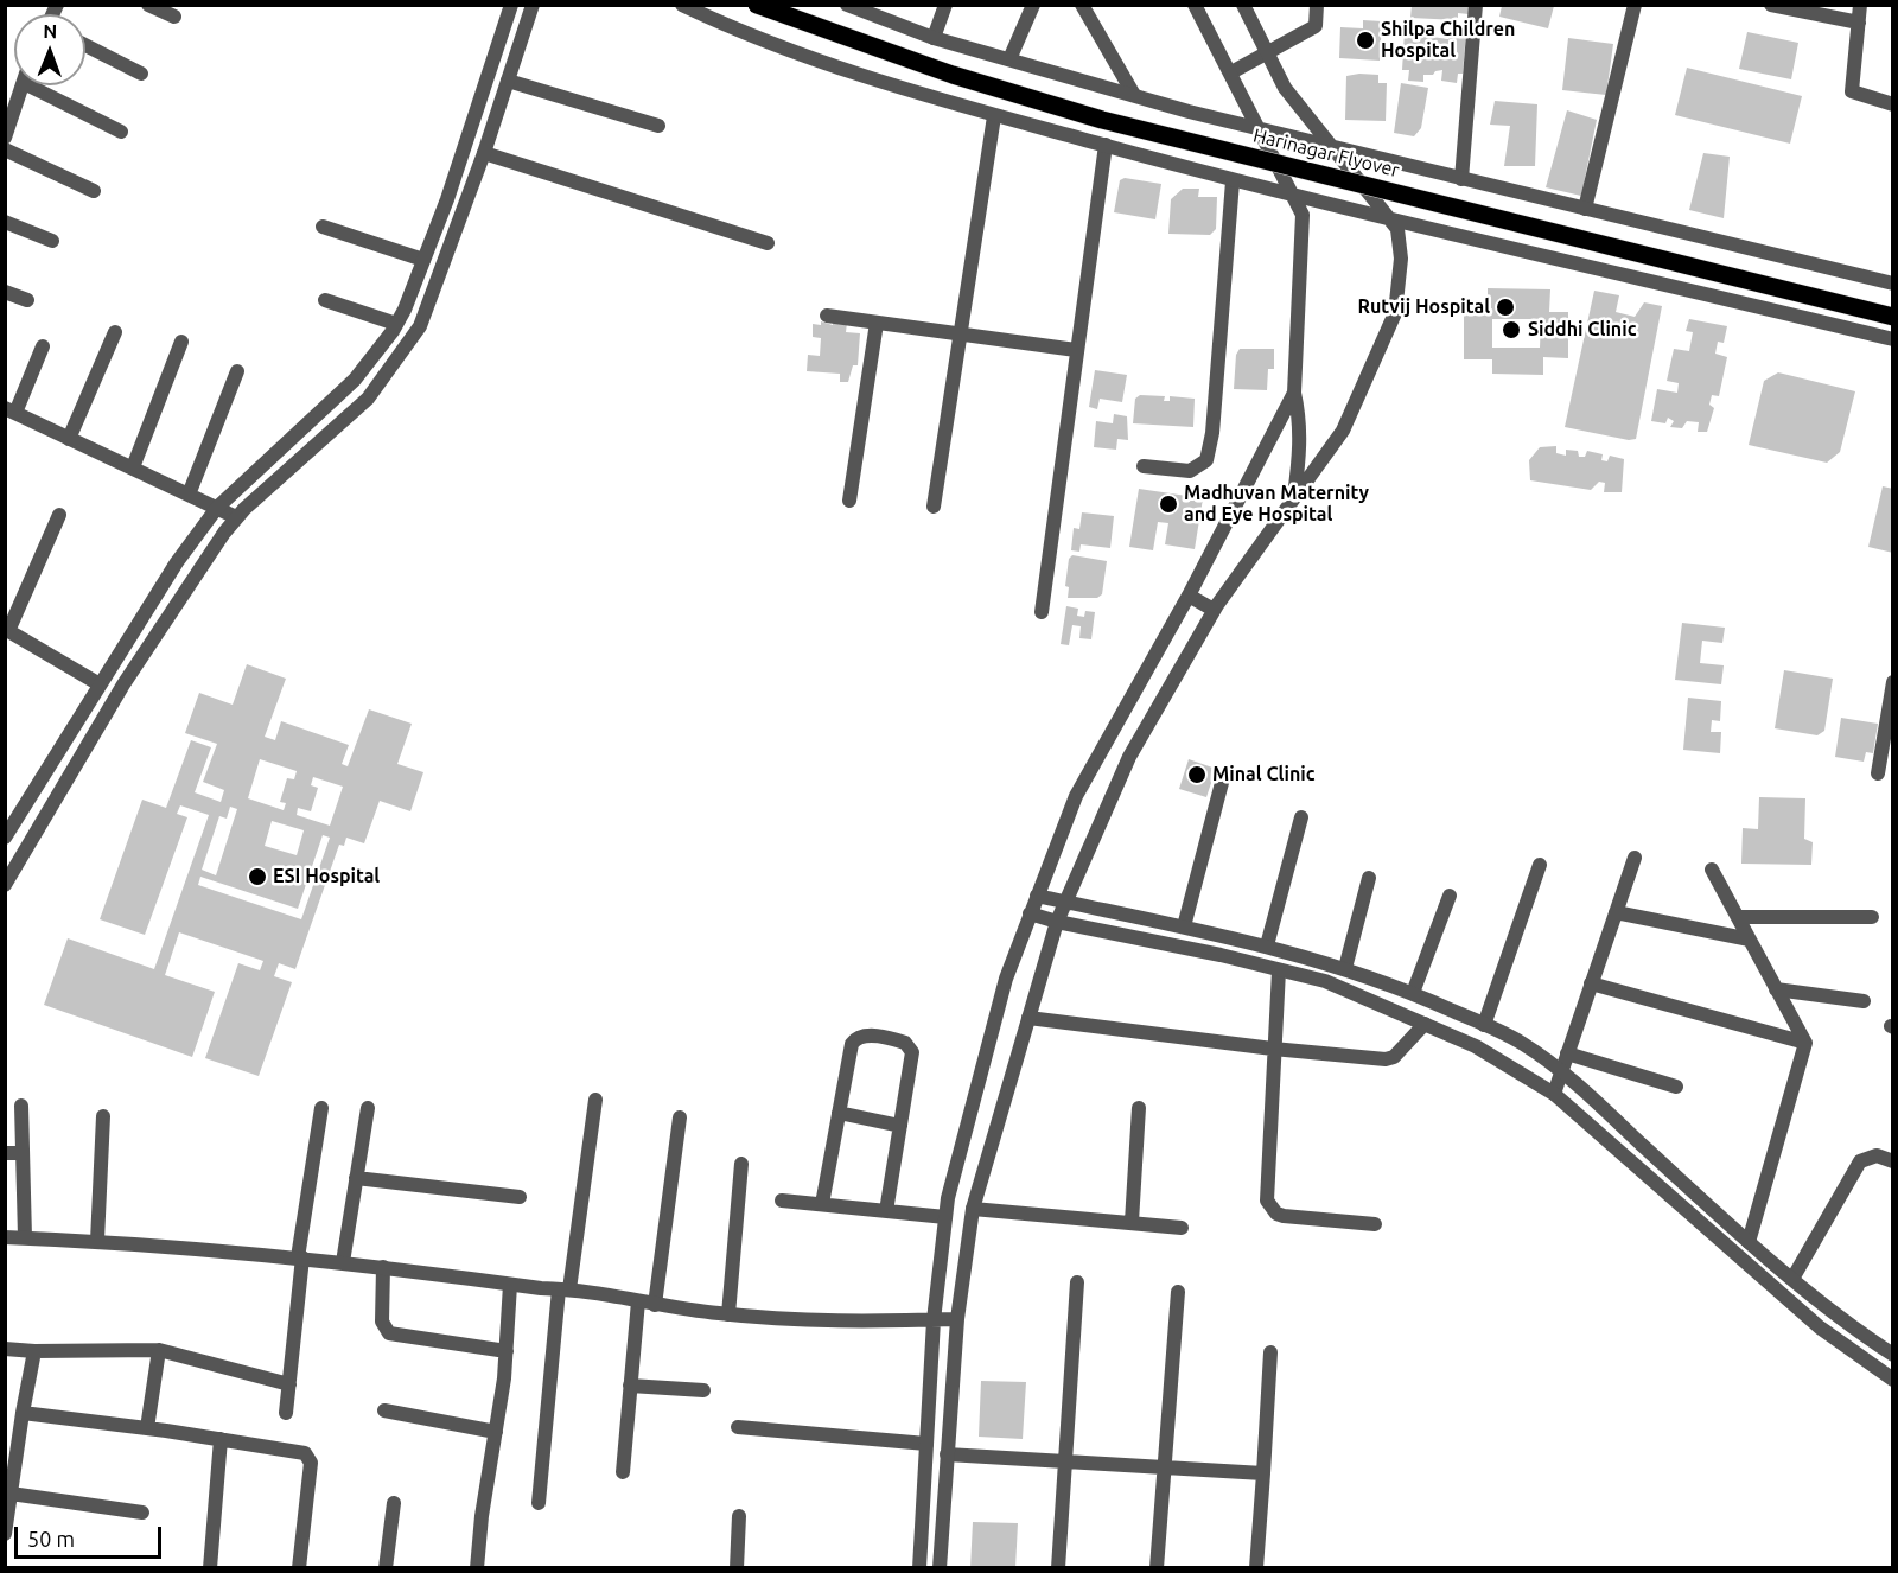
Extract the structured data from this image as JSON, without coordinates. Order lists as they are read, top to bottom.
{
  "streets": {
    "main road": ["Harinagar Flyover"]
  },
  "places": [
    "Shilpa Children Hospital",
    "Rutvij Hospital",
    "Siddhi Clinic",
    "Madhuvan Maternity and Eye Hospital",
    "Minal Clinic",
    "ESI Hospital"
  ],
  "scale_bar": "50 m",
  "north": "top"
}
